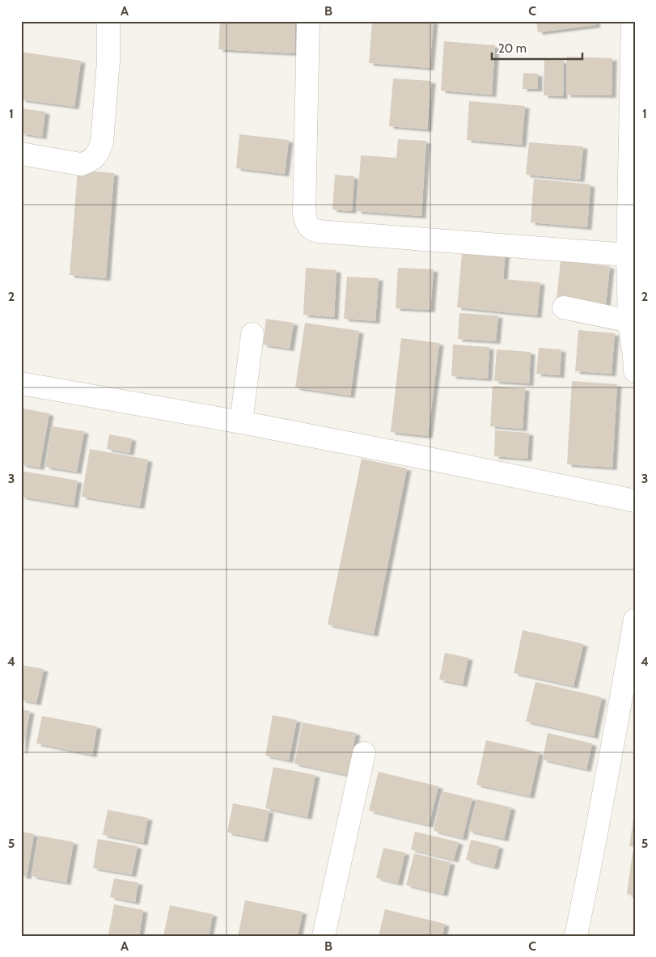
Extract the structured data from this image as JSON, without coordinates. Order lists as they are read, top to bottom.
{
  "scale_bar": "20 m",
  "grid": {
    "columns": ["A", "B", "C"],
    "rows": [
      "1",
      "2",
      "3",
      "4",
      "5"
    ]
  }
}
